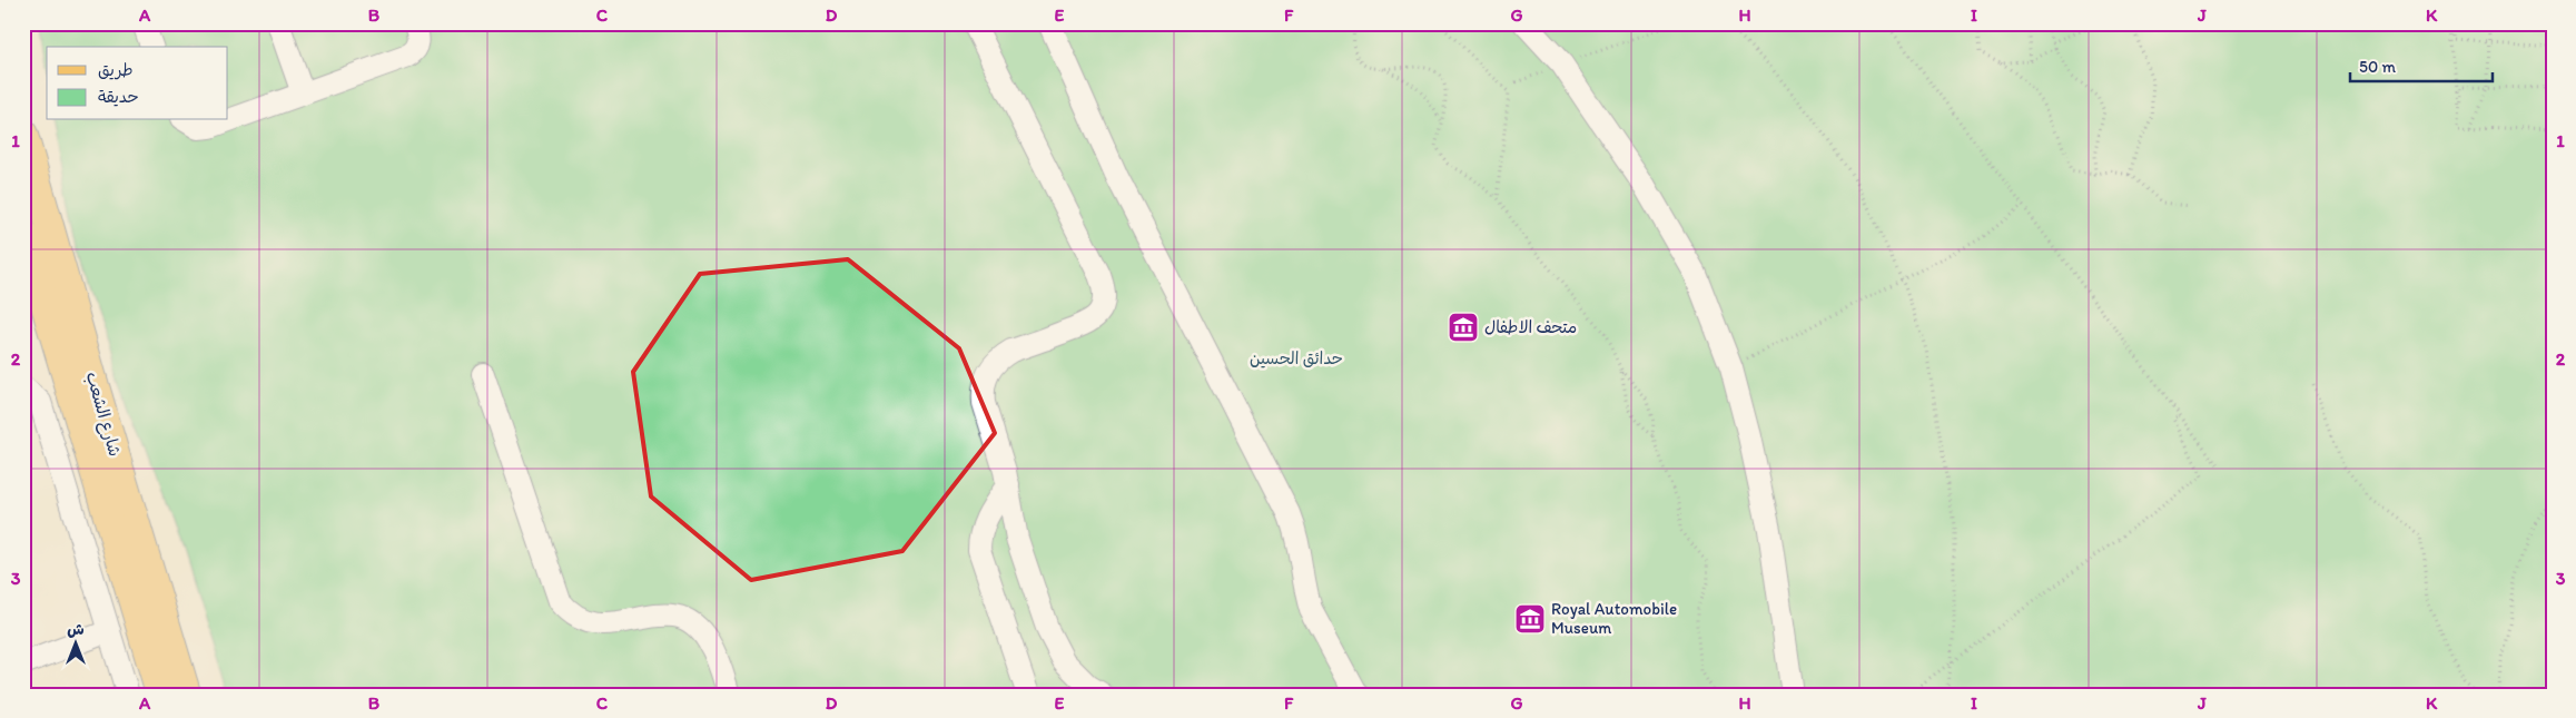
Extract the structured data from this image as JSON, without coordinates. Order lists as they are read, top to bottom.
{
  "streets": {
    "main road": ["شارع الشعب"]
  },
  "parks": ["حدائق الحسين"],
  "places": {
    "museum": ["متحف الاطفال", "Royal Automobile Museum"]
  },
  "legend": ["طريق", "حديقة"],
  "scale_bar": "50 m",
  "north": "top",
  "grid": {
    "columns": [
      "A",
      "B",
      "C",
      "D",
      "E",
      "F",
      "G",
      "H",
      "I",
      "J",
      "K"
    ],
    "rows": ["1", "2", "3"]
  }
}
